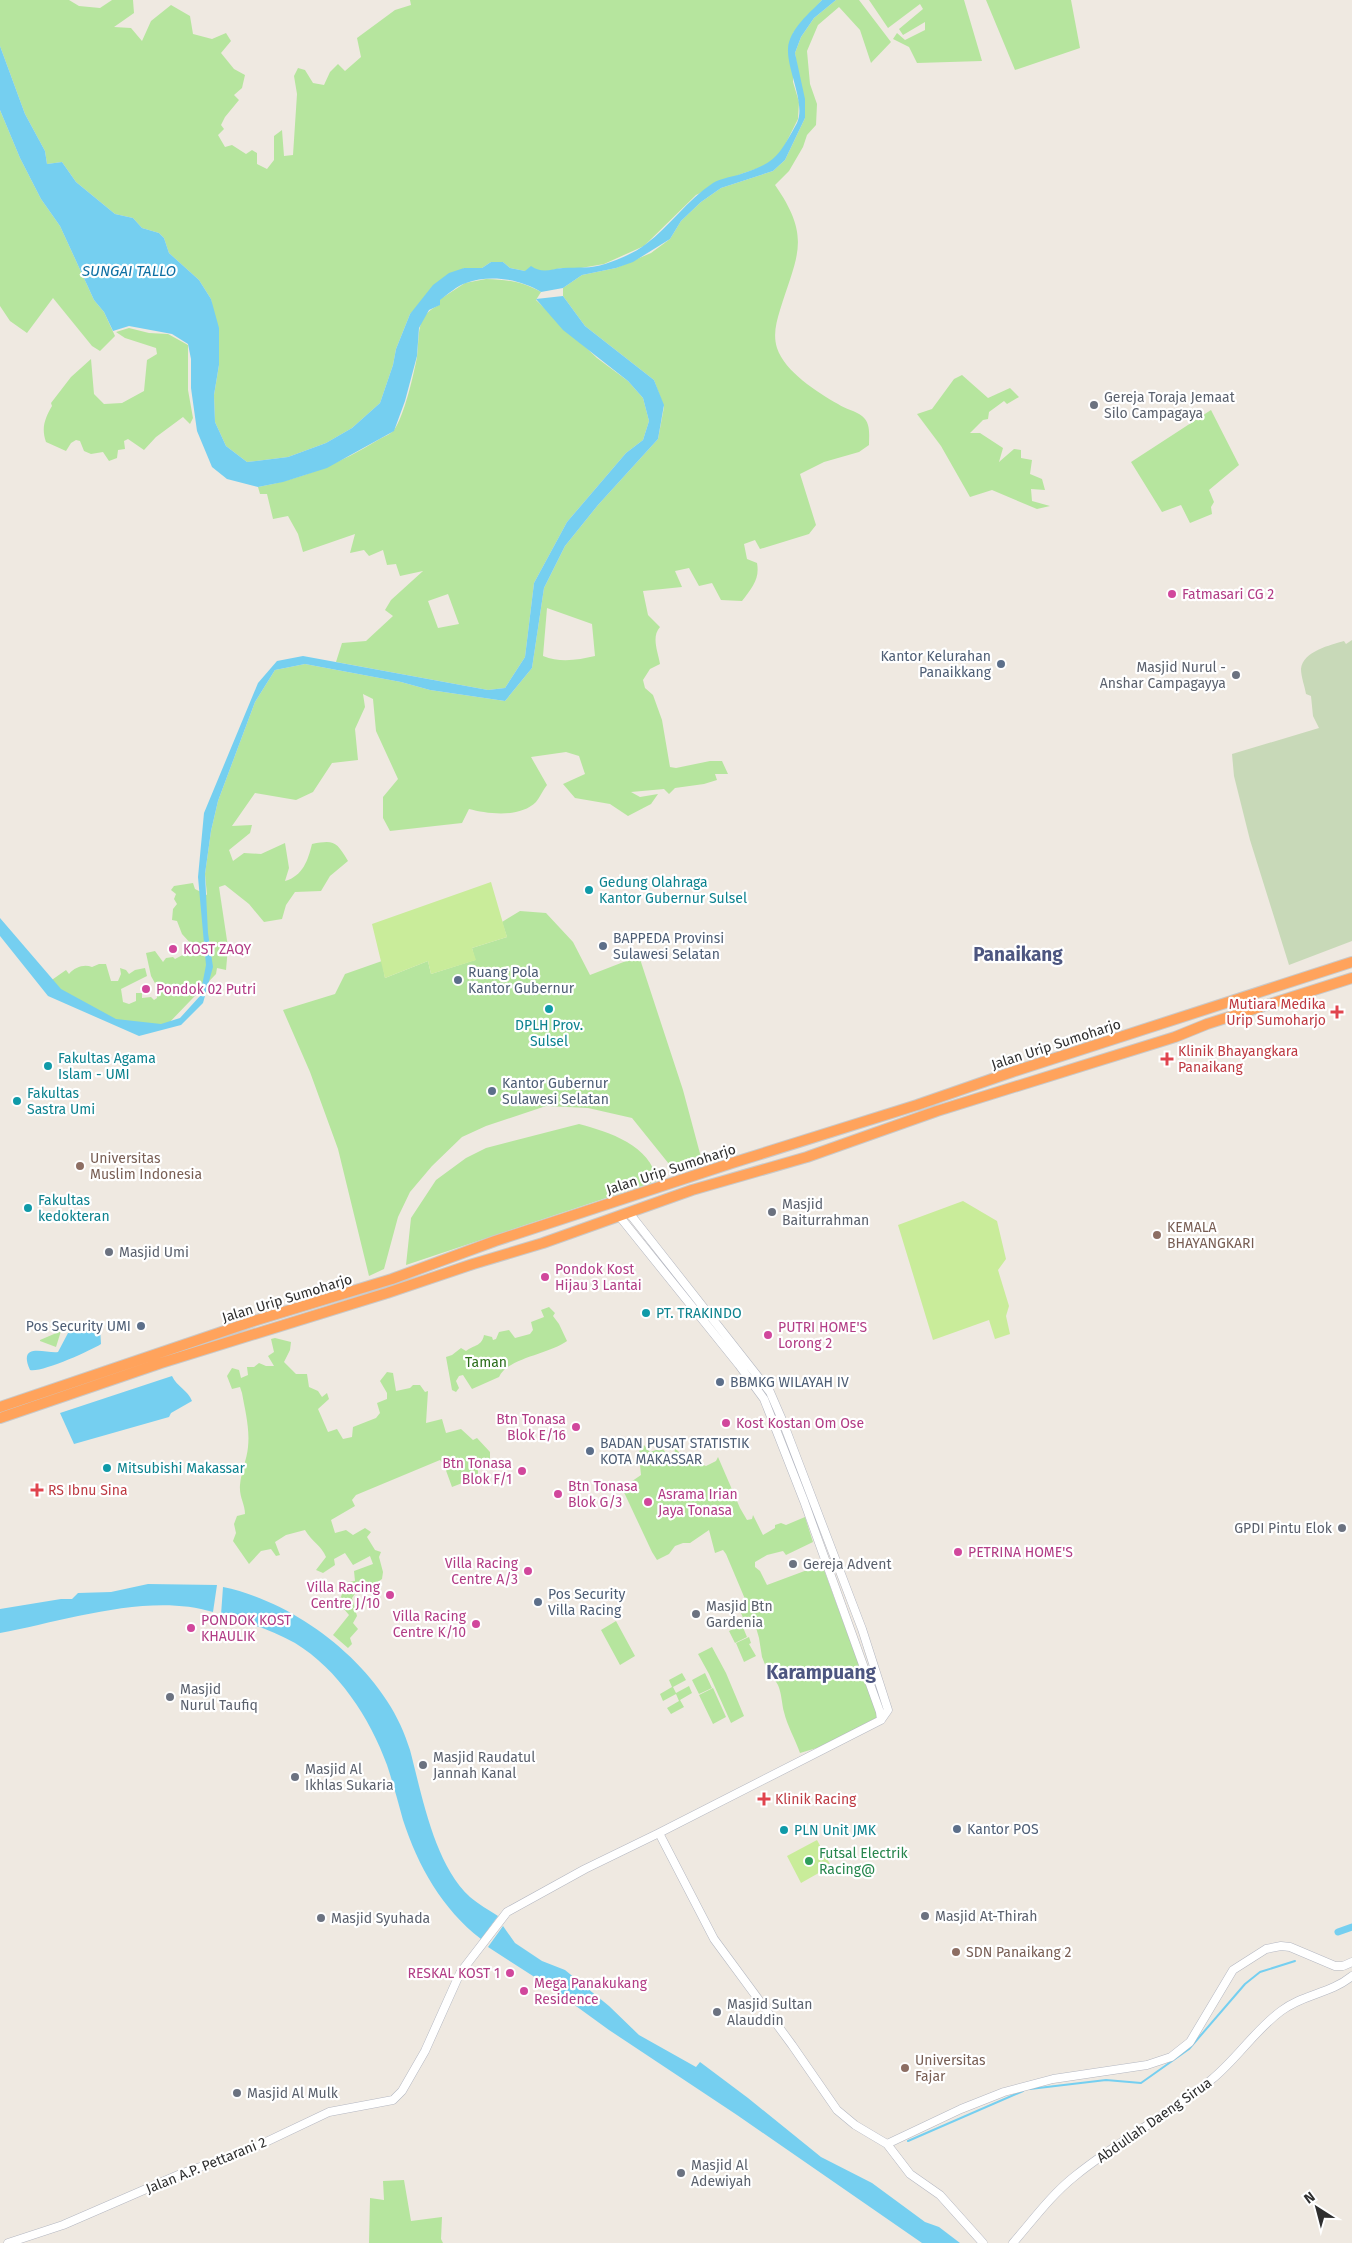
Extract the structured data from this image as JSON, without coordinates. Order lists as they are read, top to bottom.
{
  "streets": {
    "highway": ["Jalan Urip Sumoharjo"],
    "main road": ["Abdullah Daeng Sirua", "Jalan A.P. Pettarani 2"]
  },
  "districts": ["Panaikang", "Karampuang"],
  "water": ["SUNGAI TALLO"],
  "parks": ["Taman"],
  "places": {
    "other": [
      "Gereja Toraja Jemaat Silo Campagaya",
      "Fatmasari CG 2",
      "Kantor Kelurahan Panaikkang",
      "Masjid Nurul - Anshar Campagayya",
      "Gedung Olahraga Kantor Gubernur Sulsel",
      "BAPPEDA Provinsi Sulawesi Selatan",
      "KOST ZAQY",
      "Ruang Pola Kantor Gubernur",
      "Pondok 02 Putri",
      "DPLH Prov. Sulsel",
      "Fakultas Agama Islam - UMI",
      "Kantor Gubernur Sulawesi Selatan",
      "Fakultas Sastra Umi",
      "Universitas Muslim Indonesia",
      "Fakultas kedokteran",
      "Masjid Baiturrahman",
      "KEMALA BHAYANGKARI",
      "Masjid Umi",
      "Pondok Kost Hijau 3 Lantai",
      "PT. TRAKINDO",
      "Pos Security UMI",
      "PUTRI HOME'S Lorong 2",
      "BBMKG WILAYAH IV",
      "Kost Kostan Om Ose",
      "Btn Tonasa Blok E/16",
      "BADAN PUSAT STATISTIK KOTA MAKASSAR",
      "Mitsubishi Makassar",
      "Btn Tonasa Blok F/1",
      "Btn Tonasa Blok G/3",
      "Asrama Irian Jaya Tonasa",
      "GPDI Pintu Elok",
      "PETRINA HOME'S",
      "Gereja Advent",
      "Villa Racing Centre A/3",
      "Villa Racing Centre J/10",
      "Pos Security Villa Racing",
      "Masjid Btn Gardenia",
      "Villa Racing Centre K/10",
      "PONDOK KOST KHAULIK",
      "Masjid Nurul Taufiq",
      "Masjid Raudatul Jannah Kanal",
      "Masjid Al Ikhlas Sukaria",
      "Kantor POS",
      "PLN Unit JMK",
      "Futsal Electrik Racing@",
      "Masjid At-Thirah",
      "Masjid Syuhada",
      "SDN Panaikang 2",
      "RESKAL KOST 1",
      "Mega Panakukang Residence",
      "Masjid Sultan Alauddin",
      "Universitas Fajar",
      "Masjid Al Mulk",
      "Masjid Al Adewiyah"
    ],
    "health": [
      "Mutiara Medika Urip Sumoharjo",
      "Klinik Bhayangkara Panaikang",
      "RS Ibnu Sina",
      "Klinik Racing"
    ]
  },
  "north": "top left"
}
